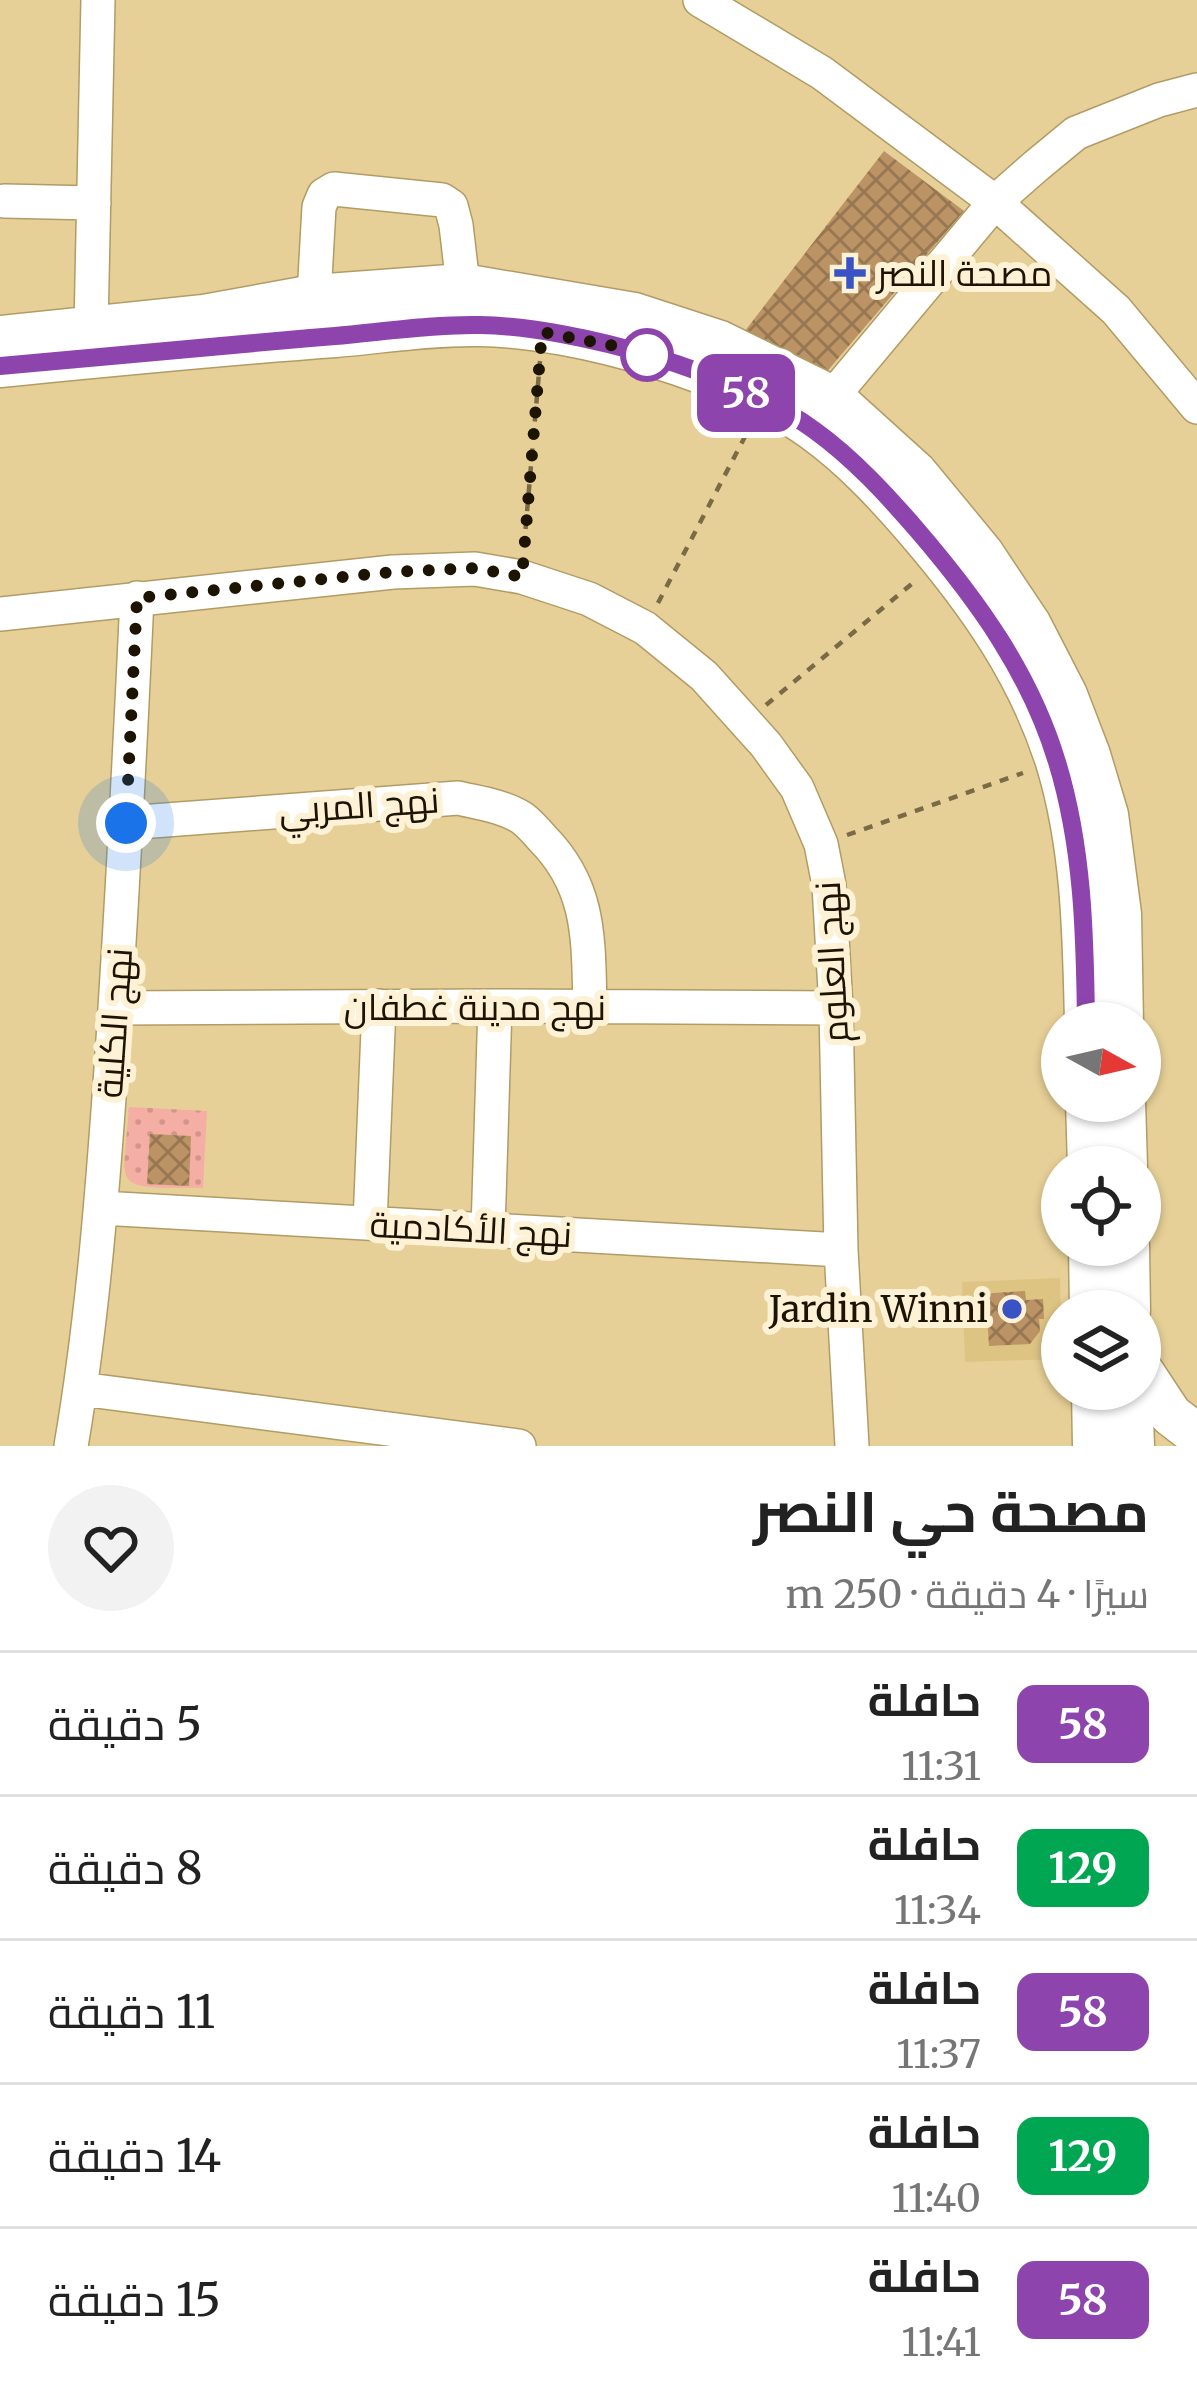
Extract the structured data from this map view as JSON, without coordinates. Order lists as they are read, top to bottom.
{
  "streets": {
    "street": [
      "نهج المربي",
      "نهج العلوم",
      "نهج مدينة غطفان",
      "نهج الكلية",
      "نهج الأكادمية"
    ]
  },
  "crossings": [
    ["نهج المربي", "نهج مدينة غطفان"],
    ["نهج المربي", "نهج الكلية"],
    ["نهج العلوم", "نهج مدينة غطفان"],
    ["نهج العلوم", "نهج الكلية"],
    ["نهج العلوم", "نهج الأكادمية"],
    ["نهج مدينة غطفان", "نهج الكلية"],
    ["نهج الكلية", "نهج الأكادمية"]
  ],
  "places": {
    "health": ["مصحة النصر"],
    "other": ["Jardin Winni"]
  },
  "lines": ["bus line 58"],
  "north": "right",
  "page": {
    "on_map": "58",
    "heading": ["مصحة حي النصر", "سيرًا · 4 دقيقة · 250 m"],
    "list": [
      {
        "mark": "58",
        "name": "حافلة",
        "note": "11:31",
        "value": "5 دقيقة"
      },
      {
        "mark": "129",
        "name": "حافلة",
        "note": "11:34",
        "value": "8 دقيقة"
      },
      {
        "mark": "58",
        "name": "حافلة",
        "note": "11:37",
        "value": "11 دقيقة"
      },
      {
        "mark": "129",
        "name": "حافلة",
        "note": "11:40",
        "value": "14 دقيقة"
      },
      {
        "mark": "58",
        "name": "حافلة",
        "note": "11:41",
        "value": "15 دقيقة"
      }
    ]
  }
}
